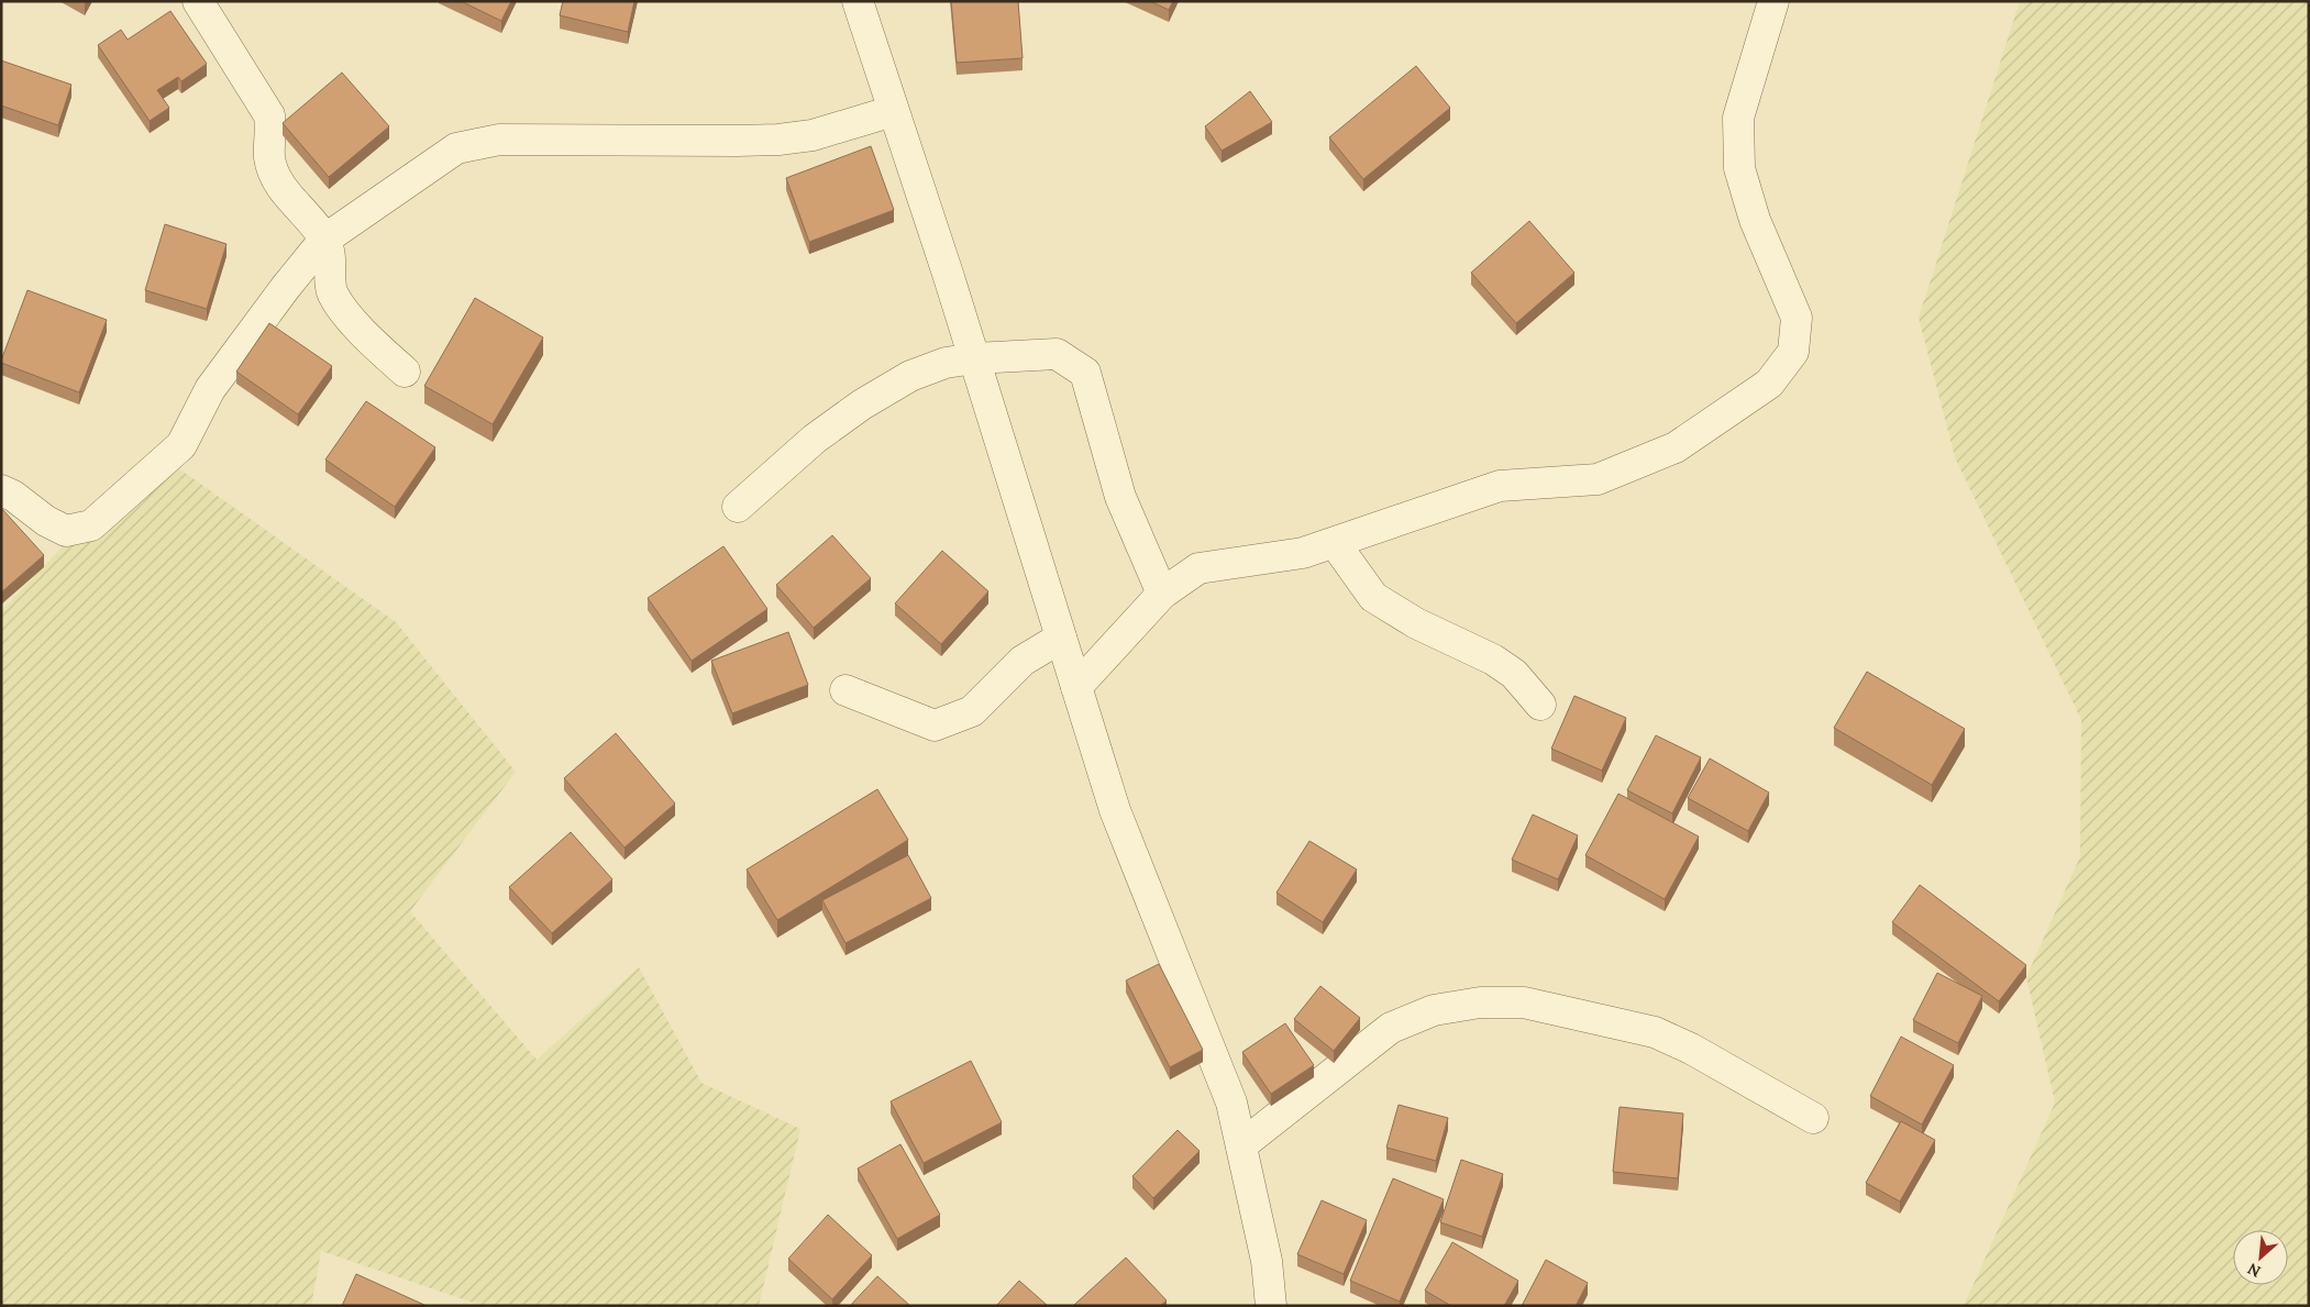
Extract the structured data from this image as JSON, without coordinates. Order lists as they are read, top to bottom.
{
  "north": "bottom left"
}
